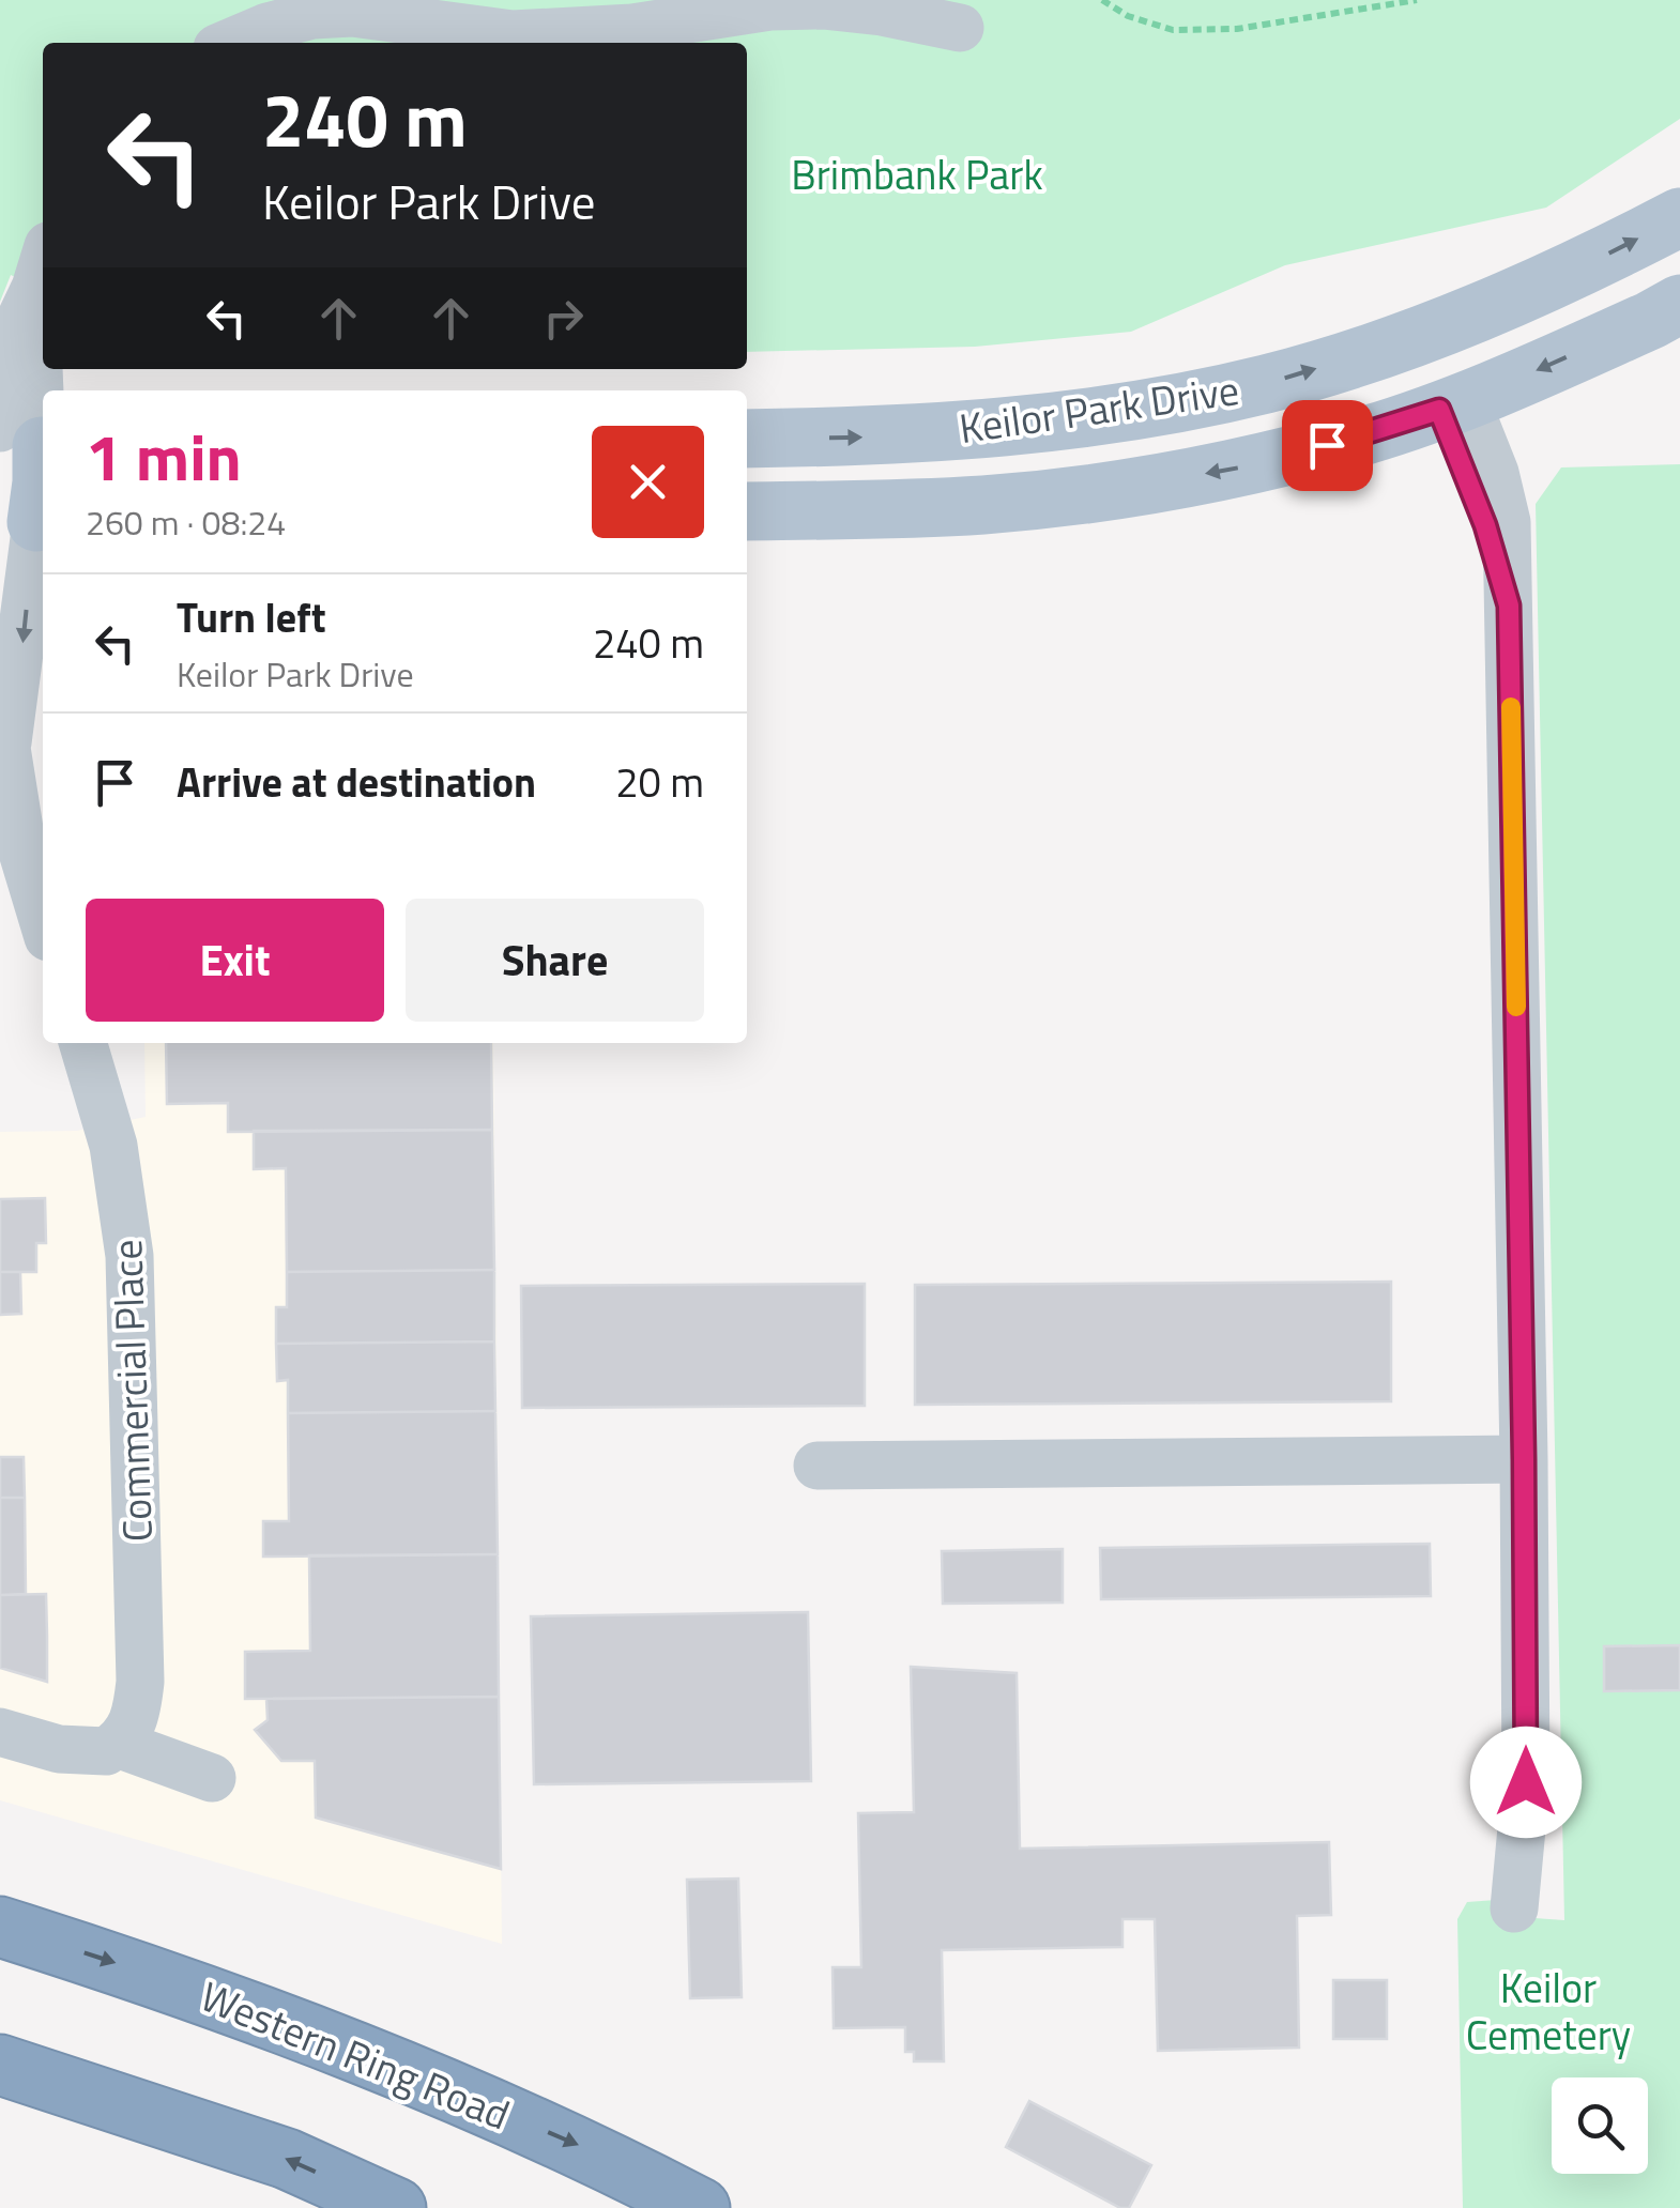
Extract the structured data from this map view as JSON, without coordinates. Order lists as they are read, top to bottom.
{
  "streets": {
    "highway": ["Western Ring Road"],
    "main road": ["Keilor Park Drive"],
    "street": ["Commercial Place"]
  },
  "parks": ["Brimbank Park", "Keilor Cemetery"],
  "page": {
    "turn": ["240 m", "Keilor Park Drive"],
    "heading": ["1 min", "260 m · 08:24"],
    "list": [
      {
        "name": "Turn left",
        "note": "Keilor Park Drive",
        "value": "240 m"
      },
      {
        "name": "Arrive at destination",
        "value": "20 m"
      }
    ],
    "buttons": ["Exit", "Share"]
  }
}
